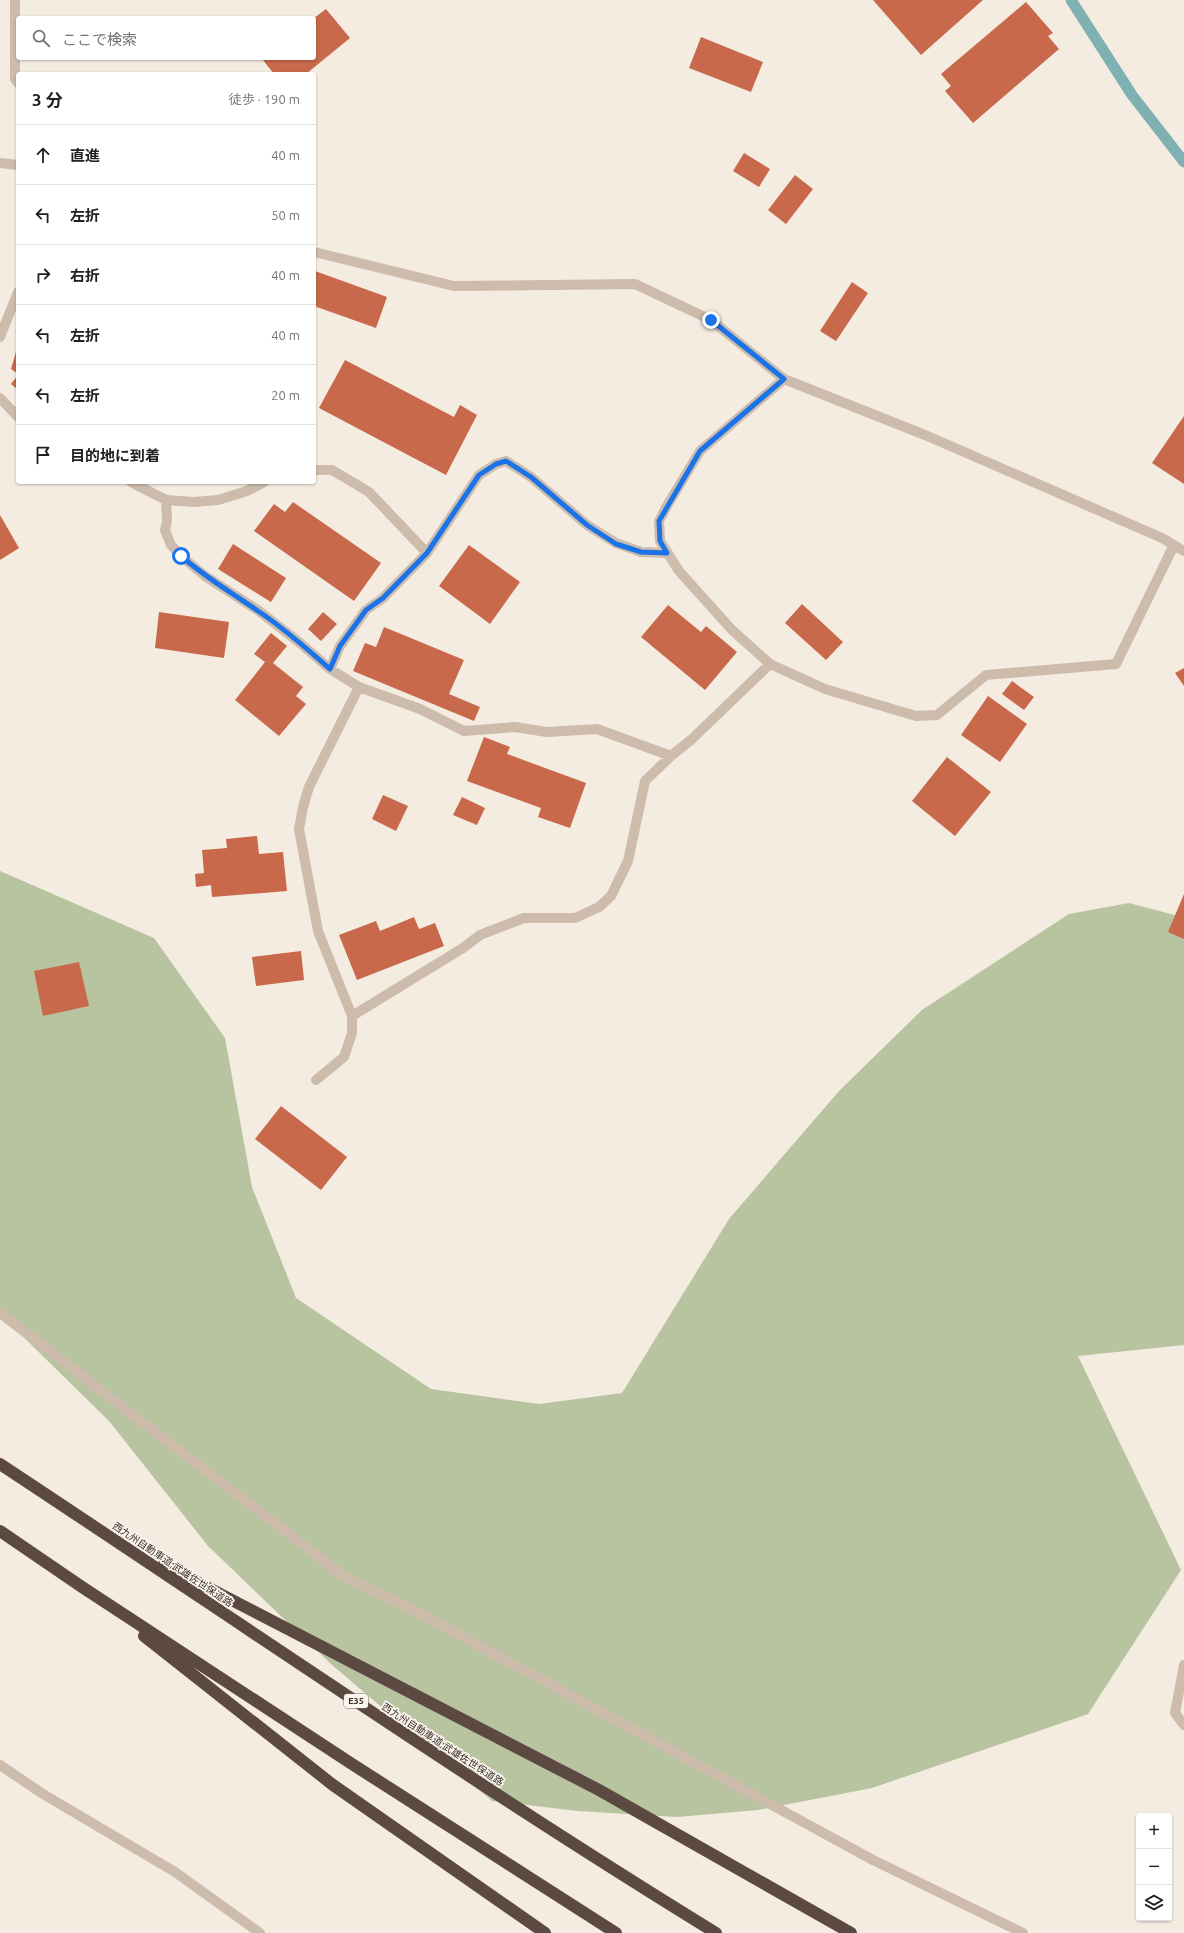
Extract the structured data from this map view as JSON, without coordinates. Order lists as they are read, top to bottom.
{
  "streets": {
    "highway": ["西九州自動車道;武雄佐世保道路", "E35"]
  },
  "page": {
    "search": "ここで検索",
    "heading": ["3 分", "徒歩 · 190 m"],
    "list": [
      ["直進", "40 m"],
      ["左折", "50 m"],
      ["右折", "40 m"],
      ["左折", "40 m"],
      ["左折", "20 m"],
      "目的地に到着"
    ],
    "map_buttons": ["+", "−"]
  }
}
